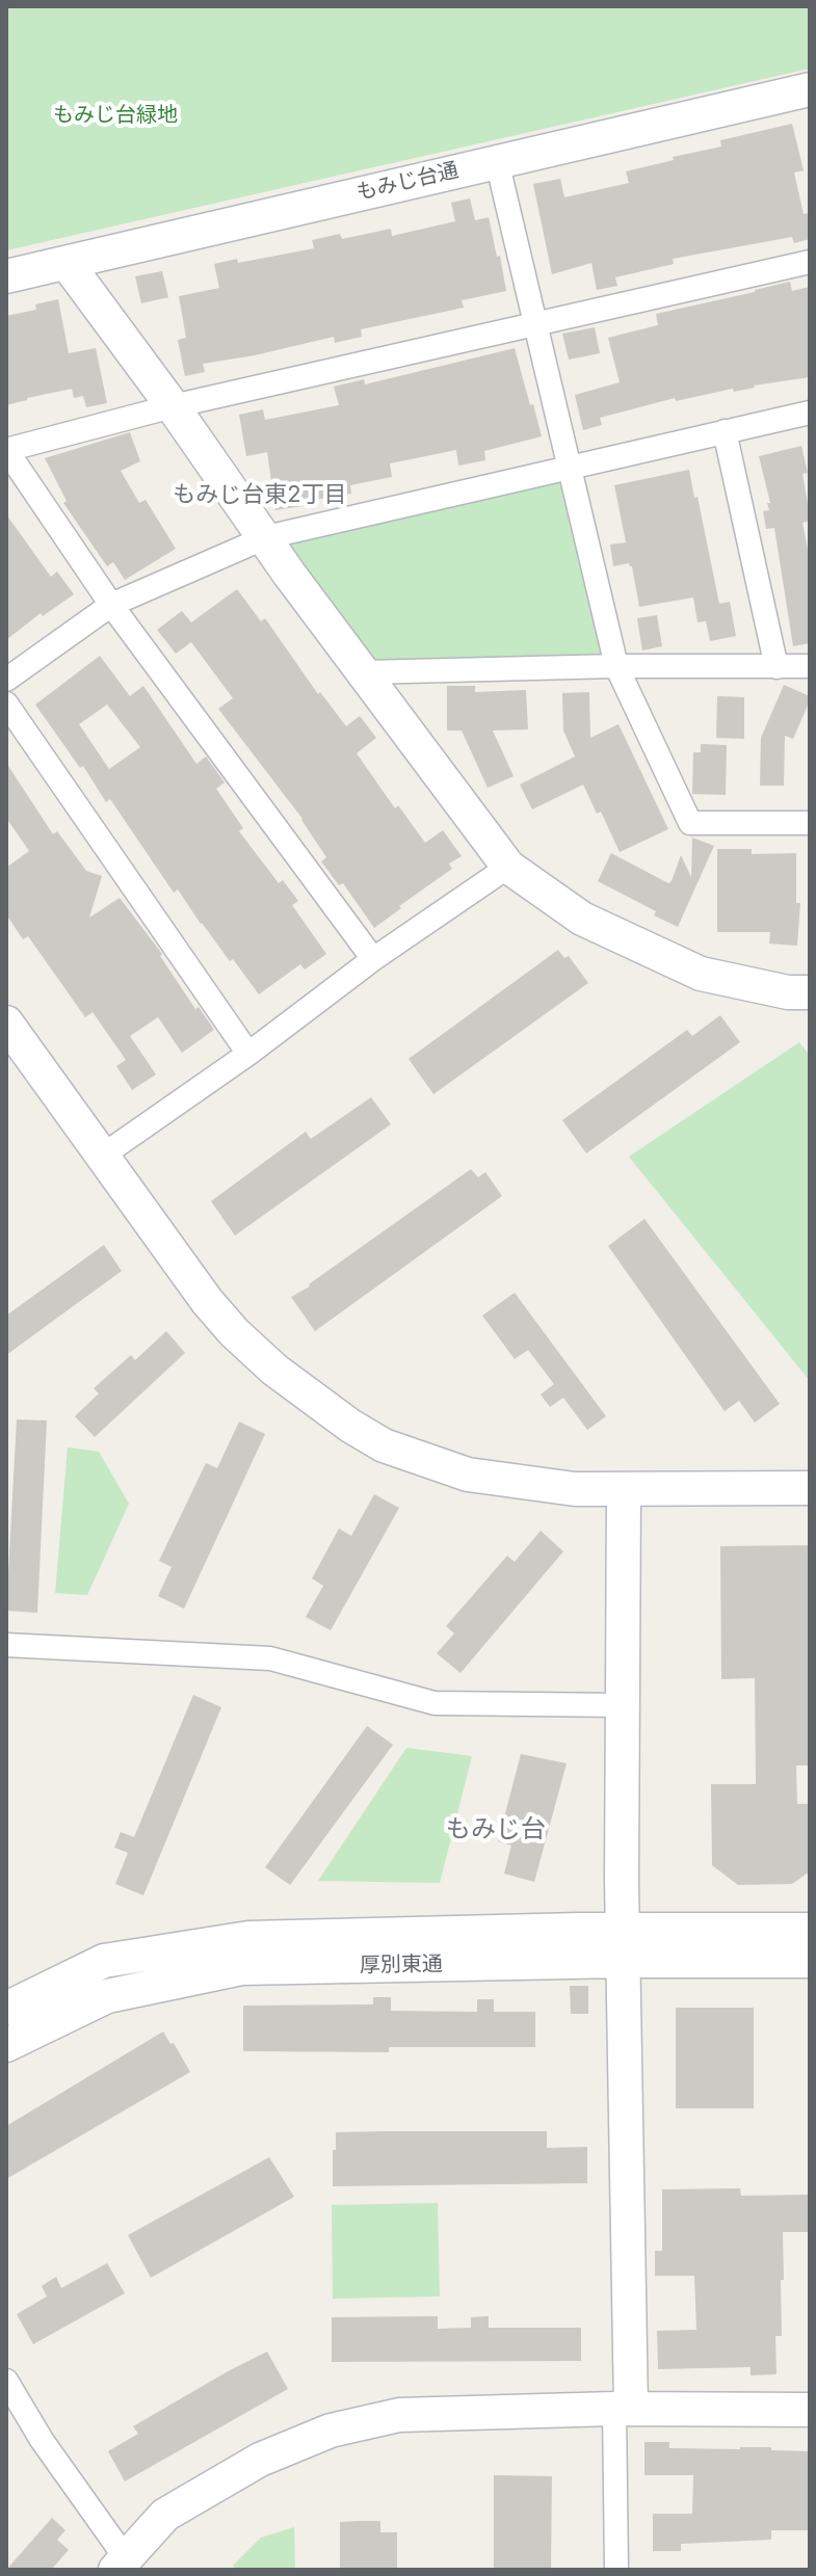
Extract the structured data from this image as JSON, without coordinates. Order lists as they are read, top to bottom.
{
  "streets": {
    "street": ["もみじ台通", "厚別東通"]
  },
  "districts": ["もみじ台東2丁目", "もみじ台"],
  "parks": ["もみじ台緑地"]
}
